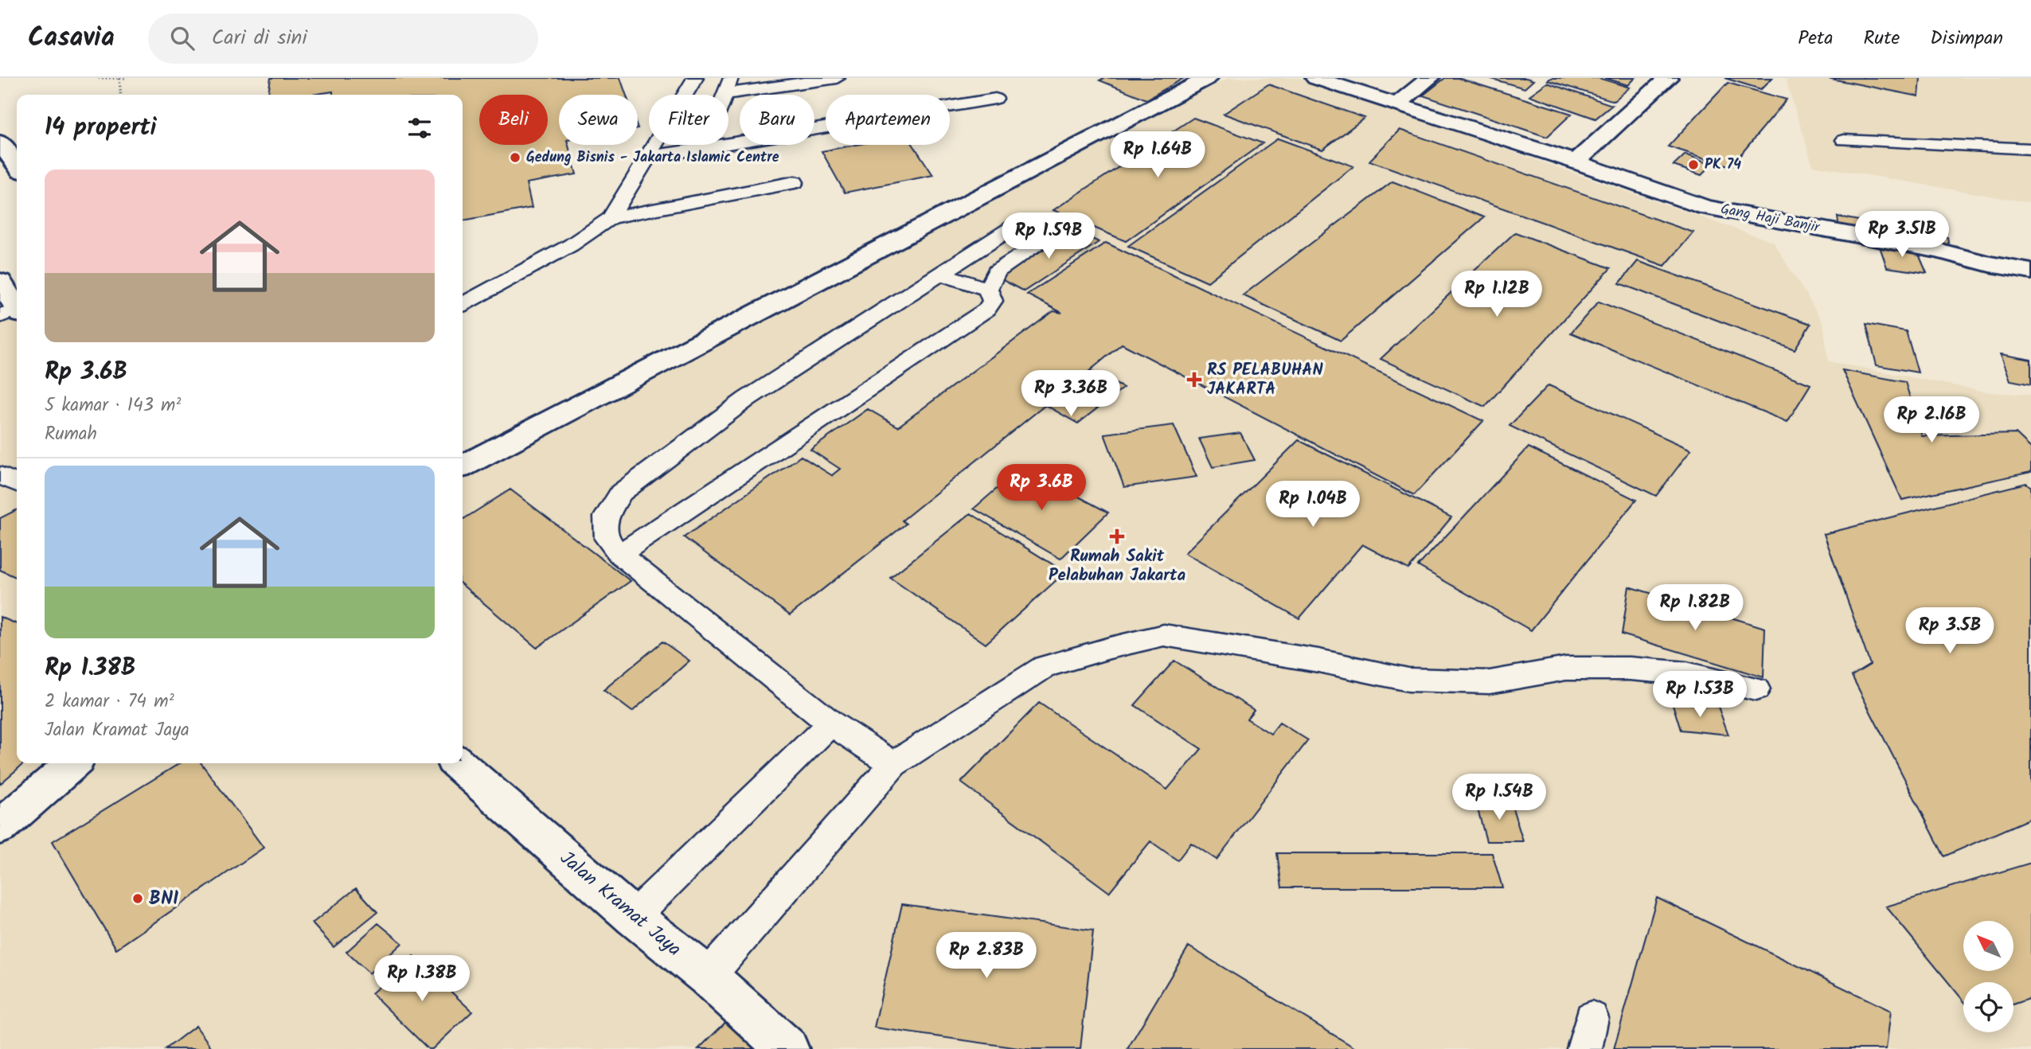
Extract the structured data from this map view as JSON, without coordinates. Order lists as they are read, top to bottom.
{
  "streets": {
    "street": ["Gang Haji Banjir", "Jalan Kramat Jaya"]
  },
  "places": {
    "other": ["Gedung Bisnis - Jakarta Islamic Centre", "PK 74", "BNI"],
    "health": ["RS PELABUHAN JAKARTA", "Rumah Sakit Pelabuhan Jakarta"]
  },
  "north": "top left",
  "page": {
    "header": "Casavia",
    "search": "Cari di sini",
    "nav": ["Peta", "Rute", "Disimpan"],
    "chip": [
      "Beli",
      "Sewa",
      "Filter",
      "Baru",
      "Apartemen"
    ],
    "heading": "14 properti",
    "price": [
      "Rp 1.64B",
      "Rp 3.51B",
      "Rp 1.59B",
      "Rp 1.12B",
      "Rp 3.36B",
      "Rp 2.16B",
      "Rp 3.6B",
      "Rp 1.04B",
      "Rp 1.82B",
      "Rp 3.5B",
      "Rp 1.53B",
      "Rp 1.54B",
      "Rp 2.83B",
      "Rp 1.38B"
    ],
    "list": [
      {
        "name": "Rp 3.6B",
        "note": "5 kamar · 143 m² · Rumah"
      },
      {
        "name": "Rp 1.38B",
        "note": "2 kamar · 74 m² · Jalan Kramat Jaya"
      }
    ]
  }
}
